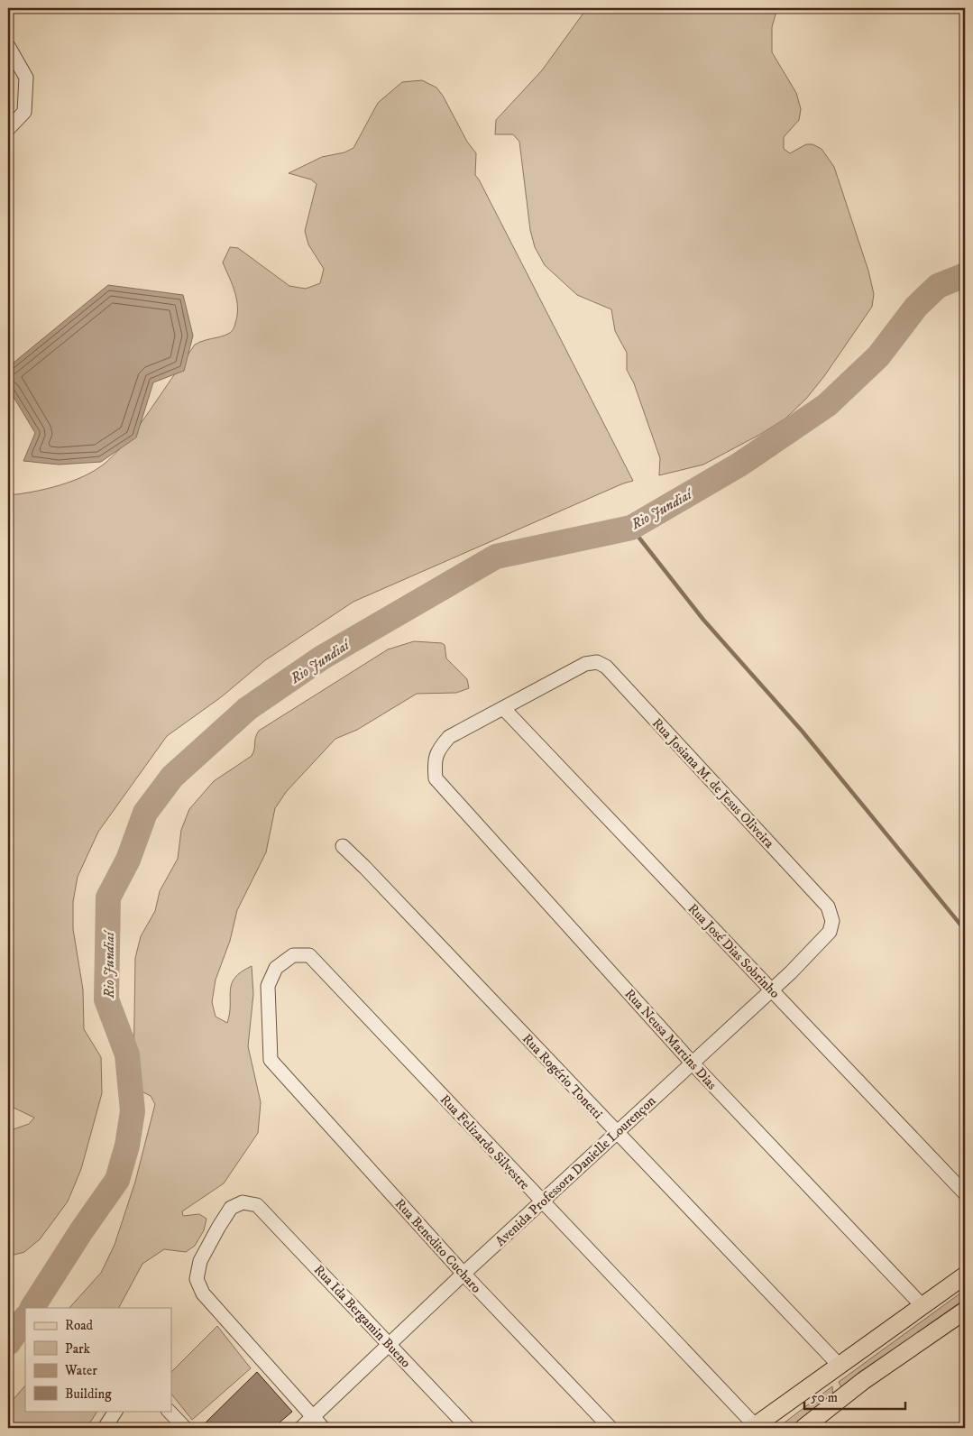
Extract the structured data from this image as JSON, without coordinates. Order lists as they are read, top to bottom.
{
  "streets": {
    "street": [
      "Rua Josiana M. de Jesus Oliveira",
      "Rua José Dias Sobrinho",
      "Rua Neusa Martins Dias",
      "Rua Rogério Tonetti",
      "Rua Felizardo Silvestre",
      "Avenida Professora Danielle Lourençon",
      "Rua Benedito Cucharo",
      "Rua Ida Bergamin Bueno"
    ]
  },
  "crossings": [
    ["Rua Josiana M. de Jesus Oliveira", "Rua José Dias Sobrinho"],
    ["Rua Josiana M. de Jesus Oliveira", "Rua Neusa Martins Dias"],
    ["Rua Josiana M. de Jesus Oliveira", "Avenida Professora Danielle Lourençon"],
    ["Rua José Dias Sobrinho", "Rua Neusa Martins Dias"],
    ["Rua José Dias Sobrinho", "Avenida Professora Danielle Lourençon"],
    ["Rua Neusa Martins Dias", "Avenida Professora Danielle Lourençon"],
    ["Rua Rogério Tonetti", "Avenida Professora Danielle Lourençon"],
    ["Rua Felizardo Silvestre", "Avenida Professora Danielle Lourençon"],
    ["Rua Felizardo Silvestre", "Rua Benedito Cucharo"],
    ["Avenida Professora Danielle Lourençon", "Rua Benedito Cucharo"],
    ["Avenida Professora Danielle Lourençon", "Rua Ida Bergamin Bueno"]
  ],
  "water": ["Rio Jundiaí"],
  "legend": [
    "Road",
    "Park",
    "Water",
    "Building"
  ],
  "scale_bar": "50 m"
}
